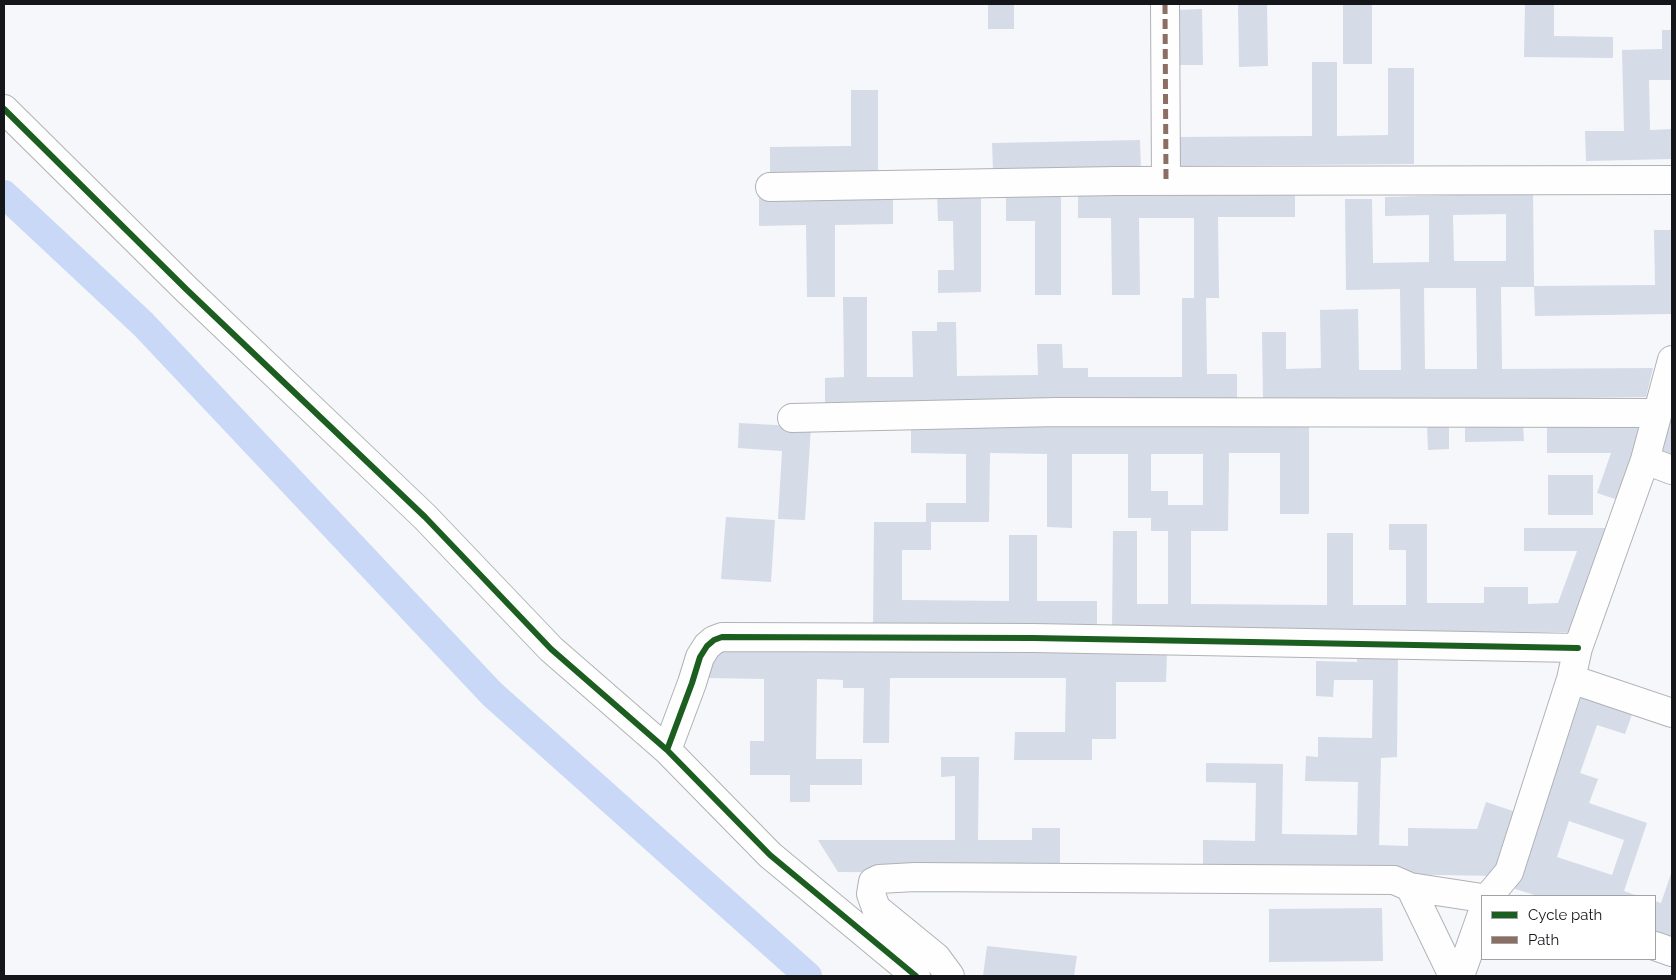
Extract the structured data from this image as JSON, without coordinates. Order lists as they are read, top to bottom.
{
  "legend": ["Cycle path", "Path"]
}
